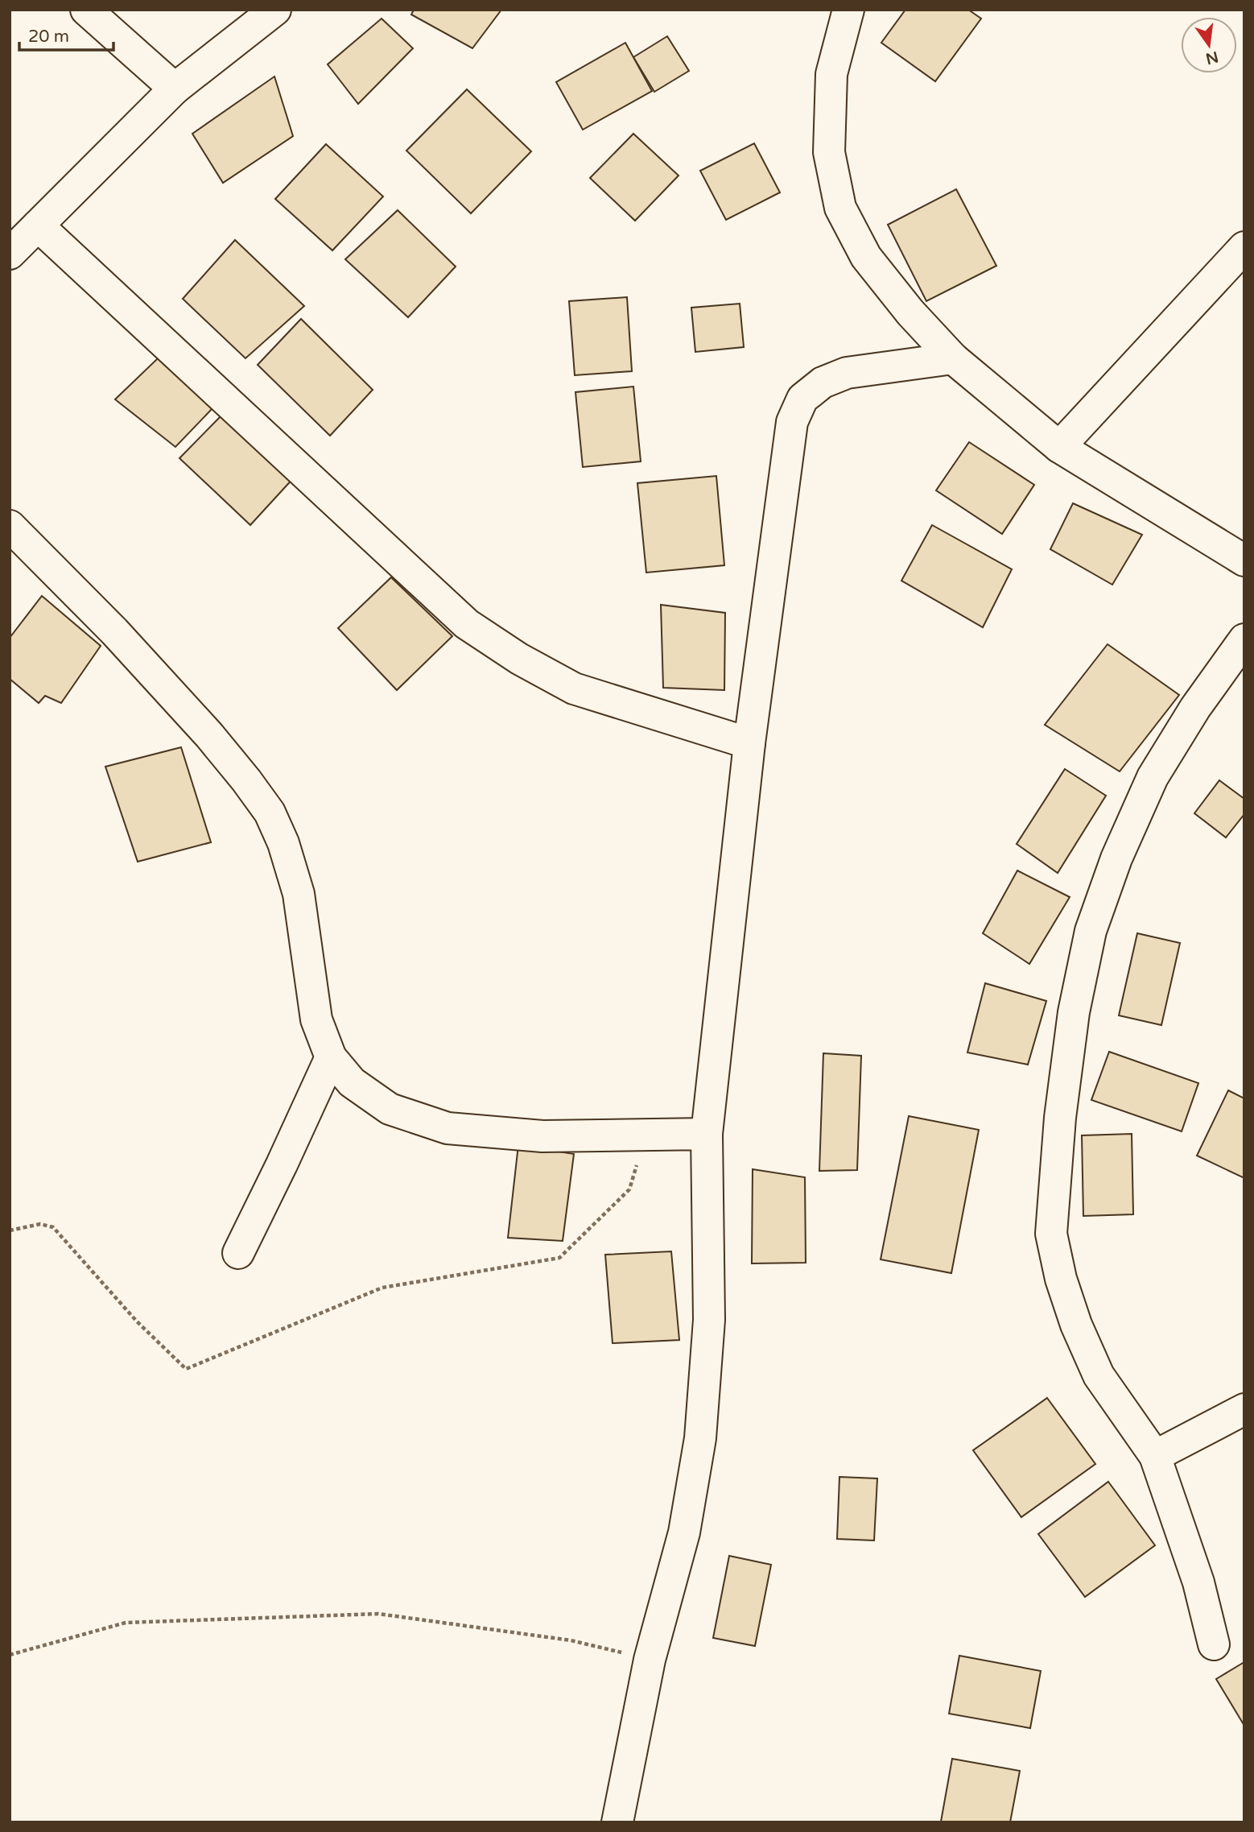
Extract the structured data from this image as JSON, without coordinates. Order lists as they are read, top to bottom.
{
  "scale_bar": "20 m",
  "north": "bottom"
}
